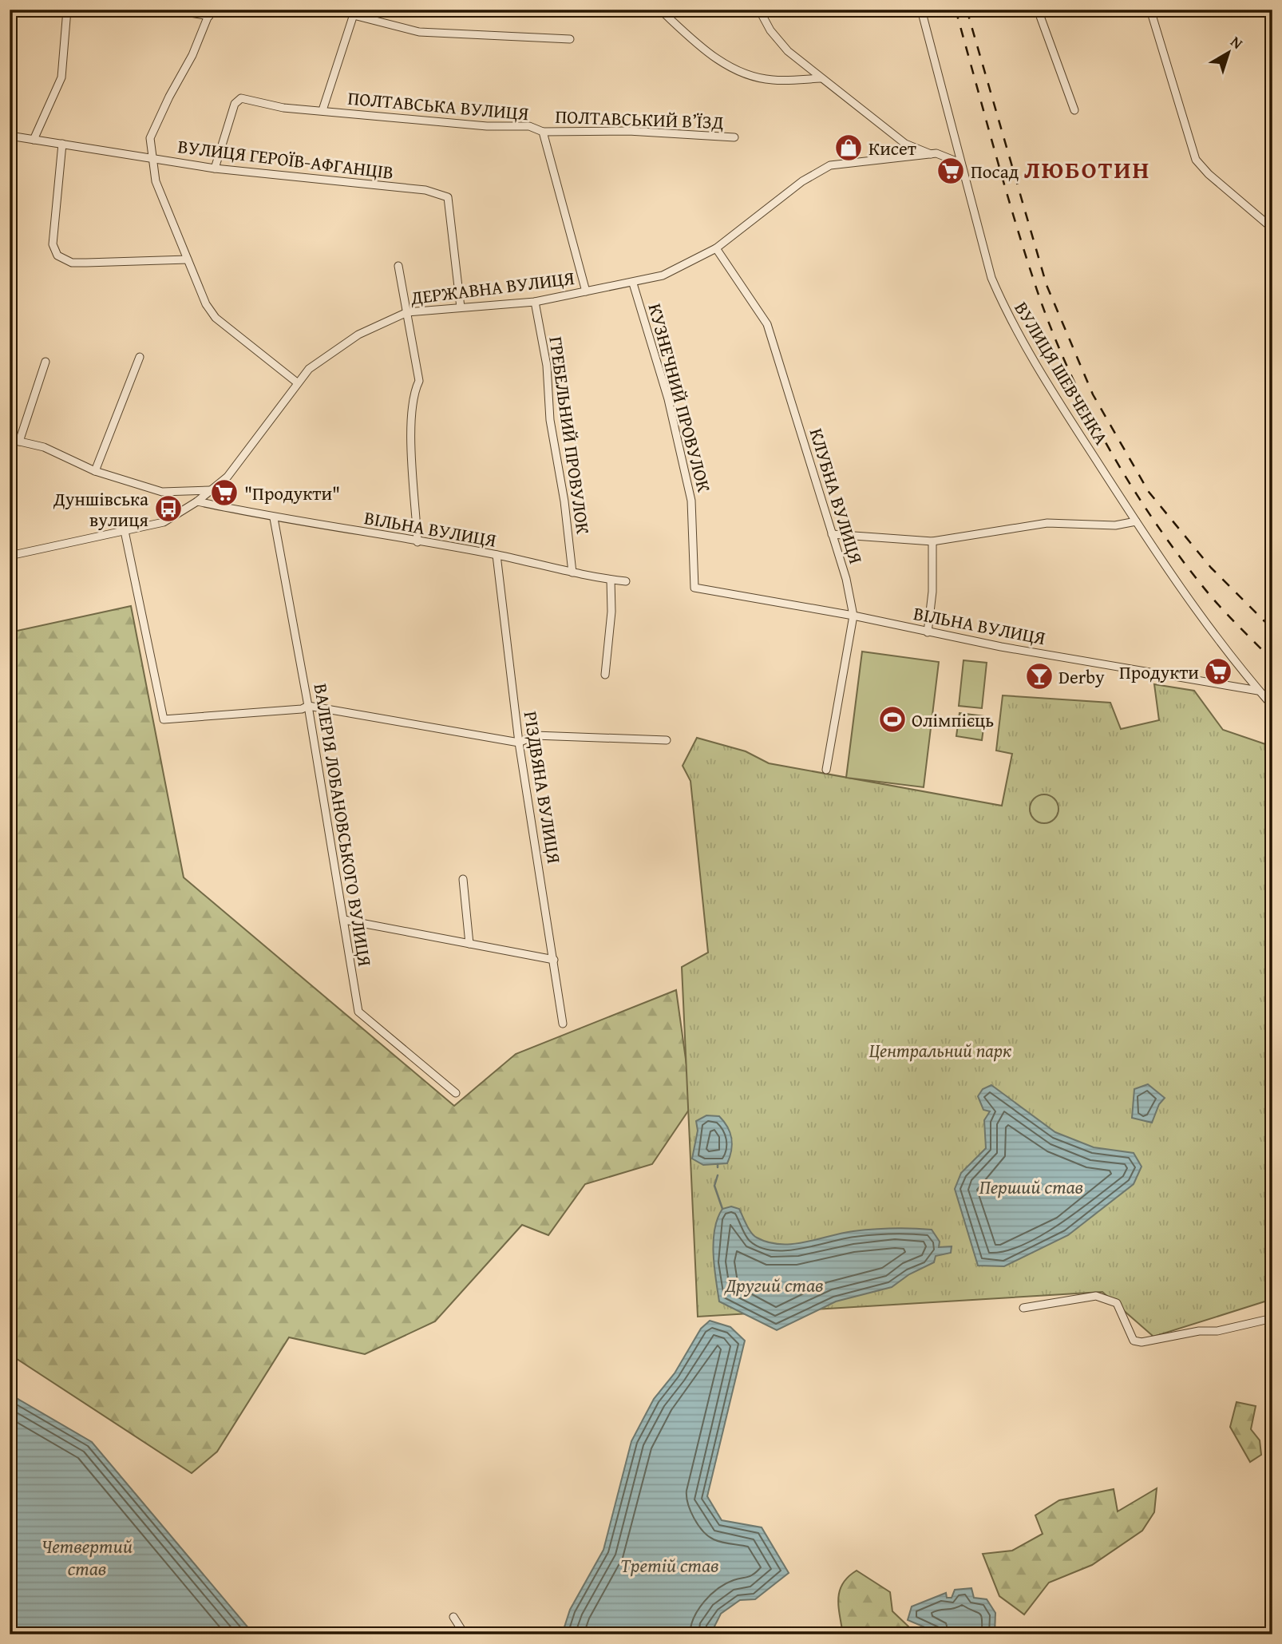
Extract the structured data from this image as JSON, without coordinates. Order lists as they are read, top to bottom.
{
  "streets": {
    "street": [
      "ПОЛТАВСЬКА ВУЛИЦЯ",
      "ПОЛТАВСЬКИЙ В’ЇЗД",
      "ВУЛИЦЯ ГЕРОЇВ-АФГАНЦІВ",
      "ДЕРЖАВНА ВУЛИЦЯ",
      "ВУЛИЦЯ ШЕВЧЕНКА",
      "КУЗНЕЧНИЙ ПРОВУЛОК",
      "ГРЕБЕЛЬНИЙ ПРОВУЛОК",
      "КЛУБНА ВУЛИЦЯ",
      "ВІЛЬНА ВУЛИЦЯ",
      "РІЗДВЯНА ВУЛИЦЯ",
      "ВАЛЕРІЯ ЛОБАНОВСЬКОГО ВУЛИЦЯ"
    ]
  },
  "crossings": [
    ["ПОЛТАВСЬКА ВУЛИЦЯ", "ПОЛТАВСЬКИЙ В’ЇЗД"],
    ["ПОЛТАВСЬКА ВУЛИЦЯ", "ВУЛИЦЯ ГЕРОЇВ-АФГАНЦІВ"],
    ["ПОЛТАВСЬКА ВУЛИЦЯ", "ДЕРЖАВНА ВУЛИЦЯ"],
    ["ВУЛИЦЯ ГЕРОЇВ-АФГАНЦІВ", "ДЕРЖАВНА ВУЛИЦЯ"],
    ["ДЕРЖАВНА ВУЛИЦЯ", "ВУЛИЦЯ ШЕВЧЕНКА"],
    ["ДЕРЖАВНА ВУЛИЦЯ", "КУЗНЕЧНИЙ ПРОВУЛОК"],
    ["ДЕРЖАВНА ВУЛИЦЯ", "ГРЕБЕЛЬНИЙ ПРОВУЛОК"],
    ["ДЕРЖАВНА ВУЛИЦЯ", "КЛУБНА ВУЛИЦЯ"],
    ["ДЕРЖАВНА ВУЛИЦЯ", "ВІЛЬНА ВУЛИЦЯ"],
    ["ВУЛИЦЯ ШЕВЧЕНКА", "ВІЛЬНА ВУЛИЦЯ"],
    ["КУЗНЕЧНИЙ ПРОВУЛОК", "ВІЛЬНА ВУЛИЦЯ"],
    ["ГРЕБЕЛЬНИЙ ПРОВУЛОК", "ВІЛЬНА ВУЛИЦЯ"],
    ["КЛУБНА ВУЛИЦЯ", "ВІЛЬНА ВУЛИЦЯ"],
    ["ВІЛЬНА ВУЛИЦЯ", "РІЗДВЯНА ВУЛИЦЯ"],
    ["ВІЛЬНА ВУЛИЦЯ", "ВАЛЕРІЯ ЛОБАНОВСЬКОГО ВУЛИЦЯ"]
  ],
  "districts": ["ЛЮБОТИН"],
  "water": [
    "Перший став",
    "Другий став",
    "Четвертий став",
    "Третій став"
  ],
  "parks": ["Центральний парк"],
  "places": {
    "shop": ["Кисет"],
    "supermarket": ["Посад", "\"Продукти\"", "Продукти"],
    "bus stop": ["Дуншівська вулиця"],
    "bar": ["Derby"],
    "sports": ["Олімпієць"]
  },
  "north": "top right"
}
